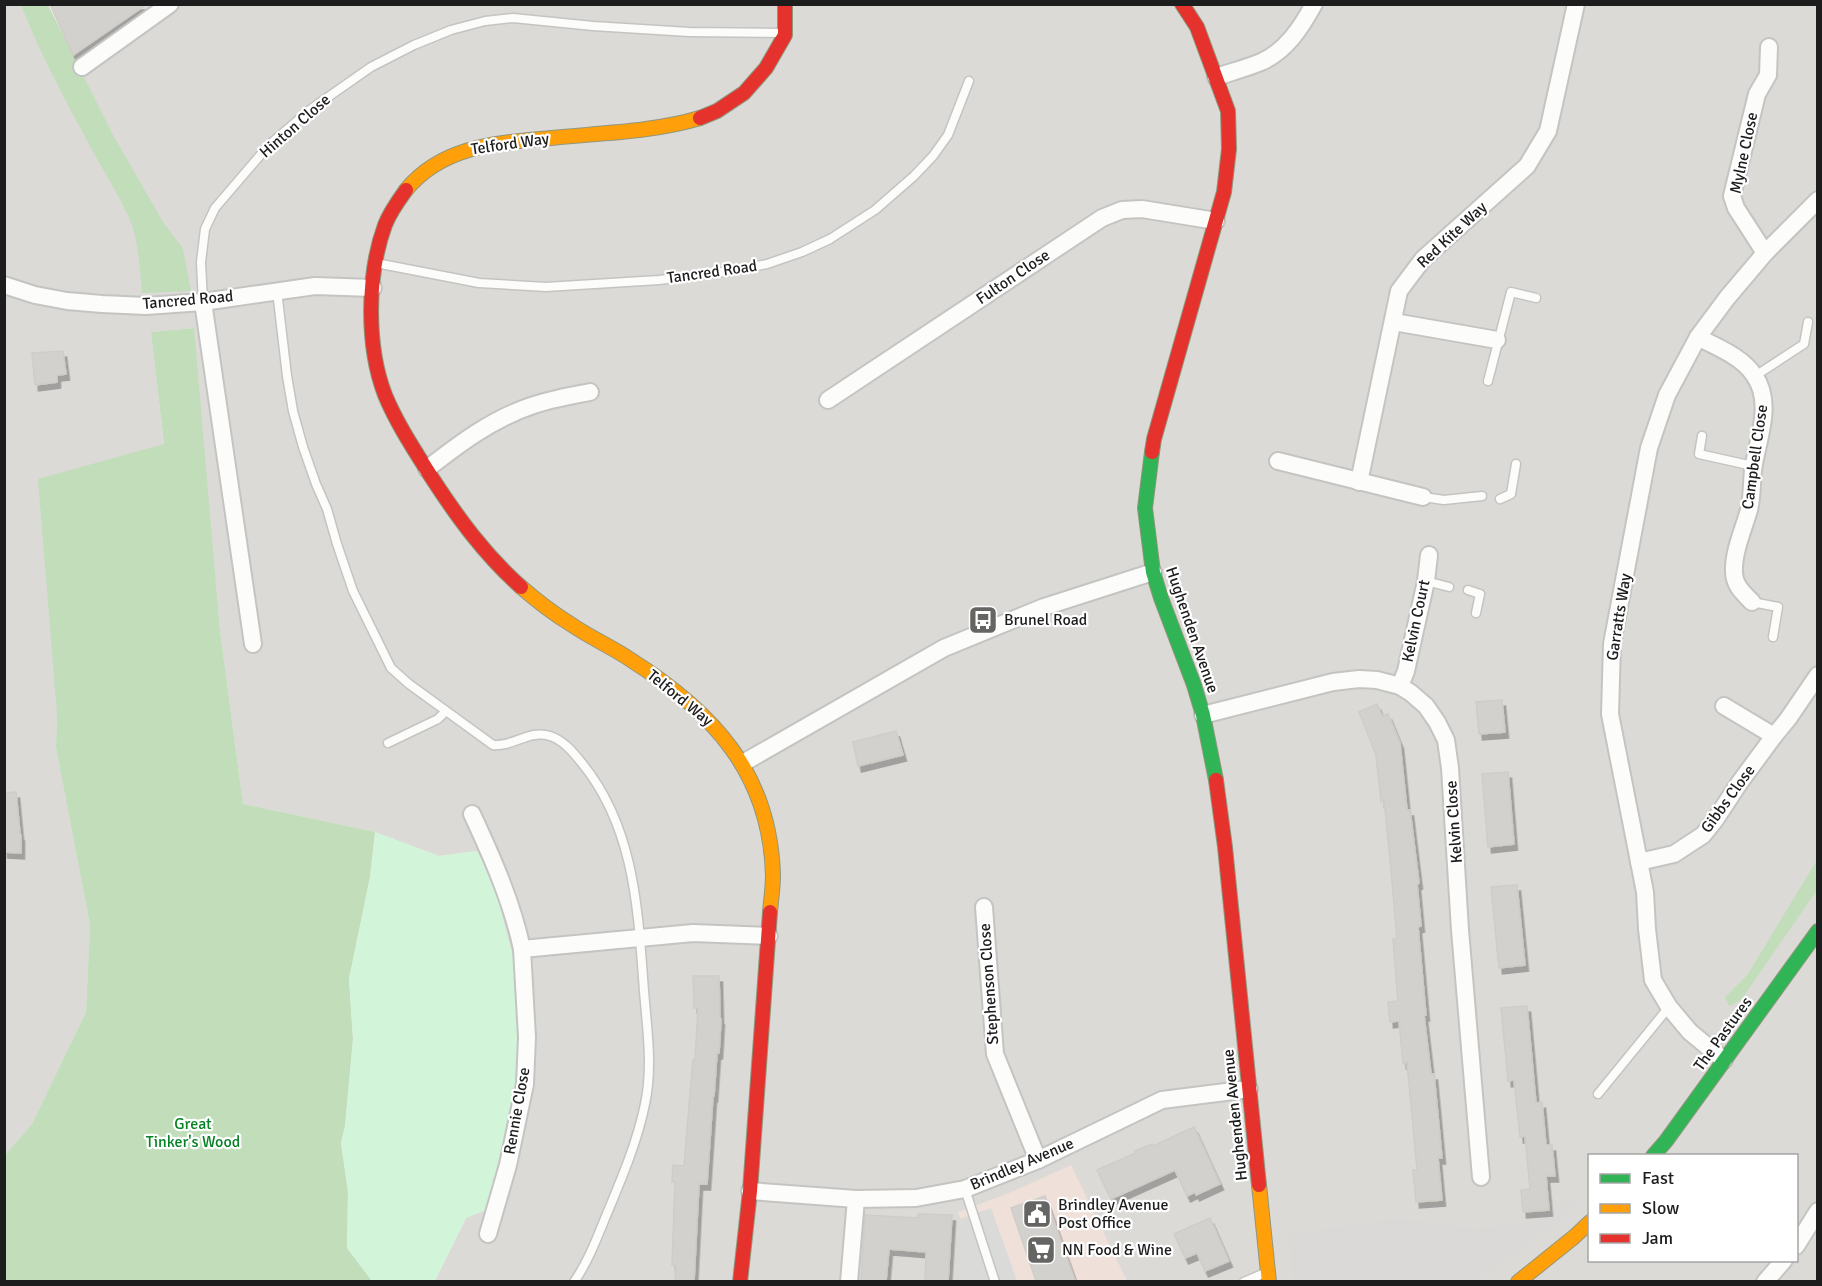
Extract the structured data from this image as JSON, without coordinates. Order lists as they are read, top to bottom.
{
  "streets": {
    "street": [
      "Hinton Close",
      "Telford Way",
      "Mylne Close",
      "Red Kite Way",
      "Tancred Road",
      "Fulton Close",
      "Campbell Close",
      "Garratts Way",
      "Kelvin Court",
      "Hughenden Avenue",
      "Gibbs Close",
      "Kelvin Close",
      "Stephenson Close",
      "The Pastures",
      "Rennie Close",
      "Brindley Avenue"
    ]
  },
  "crossings": [
    ["Hinton Close", "Telford Way"],
    ["Hinton Close", "Tancred Road"],
    ["Telford Way", "Tancred Road"],
    ["Telford Way", "Brindley Avenue"],
    ["Mylne Close", "Garratts Way"],
    ["Fulton Close", "Hughenden Avenue"],
    ["Garratts Way", "Gibbs Close"],
    ["Garratts Way", "The Pastures"],
    ["Kelvin Court", "Kelvin Close"],
    ["Hughenden Avenue", "Kelvin Close"],
    ["Hughenden Avenue", "Brindley Avenue"],
    ["Stephenson Close", "Brindley Avenue"]
  ],
  "parks": ["Great Tinker's Wood"],
  "places": {
    "bus stop": ["Brunel Road"],
    "public building": ["Brindley Avenue Post Office"],
    "supermarket": ["NN Food & Wine"]
  },
  "legend": ["Fast", "Slow", "Jam"]
}
